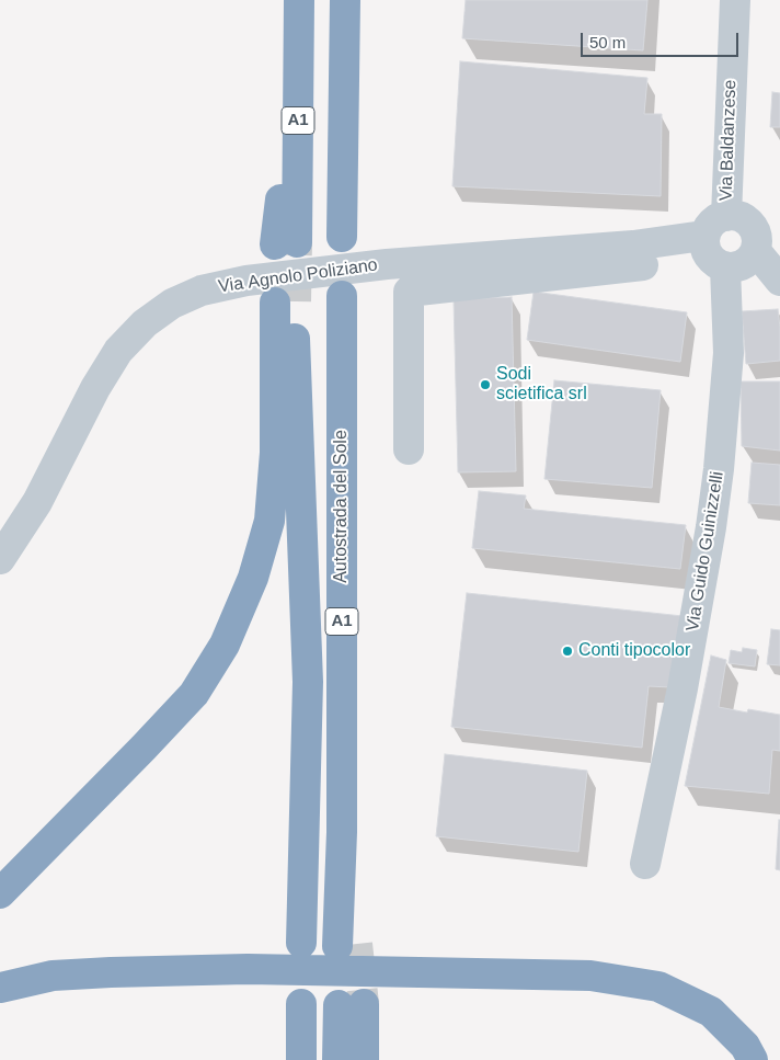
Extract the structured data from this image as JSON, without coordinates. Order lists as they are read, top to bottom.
{
  "streets": {
    "highway": ["A1", "Autostrada del Sole"],
    "street": ["Via Baldanzese", "Via Agnolo Poliziano", "Via Guido Guinizzelli"]
  },
  "crossings": [
    ["Via Baldanzese", "Via Agnolo Poliziano"],
    ["Via Baldanzese", "Via Guido Guinizzelli"],
    ["Via Agnolo Poliziano", "Via Guido Guinizzelli"]
  ],
  "places": ["Sodi scietifica srl", "Conti tipocolor"],
  "scale_bar": "50 m"
}
